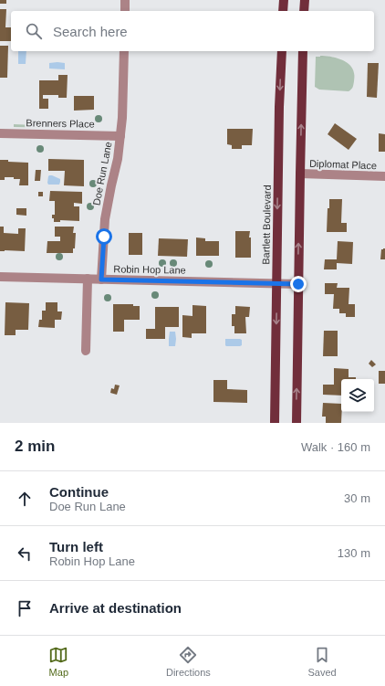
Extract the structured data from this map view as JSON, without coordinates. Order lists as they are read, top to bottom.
{
  "streets": {
    "main road": ["Bartlett Boulevard"],
    "street": [
      "Brenners Place",
      "Diplomat Place",
      "Doe Run Lane",
      "Robin Hop Lane"
    ]
  },
  "crossings": [
    ["Brenners Place", "Doe Run Lane"],
    ["Doe Run Lane", "Robin Hop Lane"],
    ["Bartlett Boulevard", "Robin Hop Lane"]
  ],
  "page": {
    "search": "Search here",
    "heading": ["2 min", "Walk · 160 m"],
    "list": [
      ["Continue", "Doe Run Lane", "30 m"],
      ["Turn left", "Robin Hop Lane", "130 m"],
      "Arrive at destination"
    ],
    "nav": ["Map", "Directions", "Saved"]
  }
}
